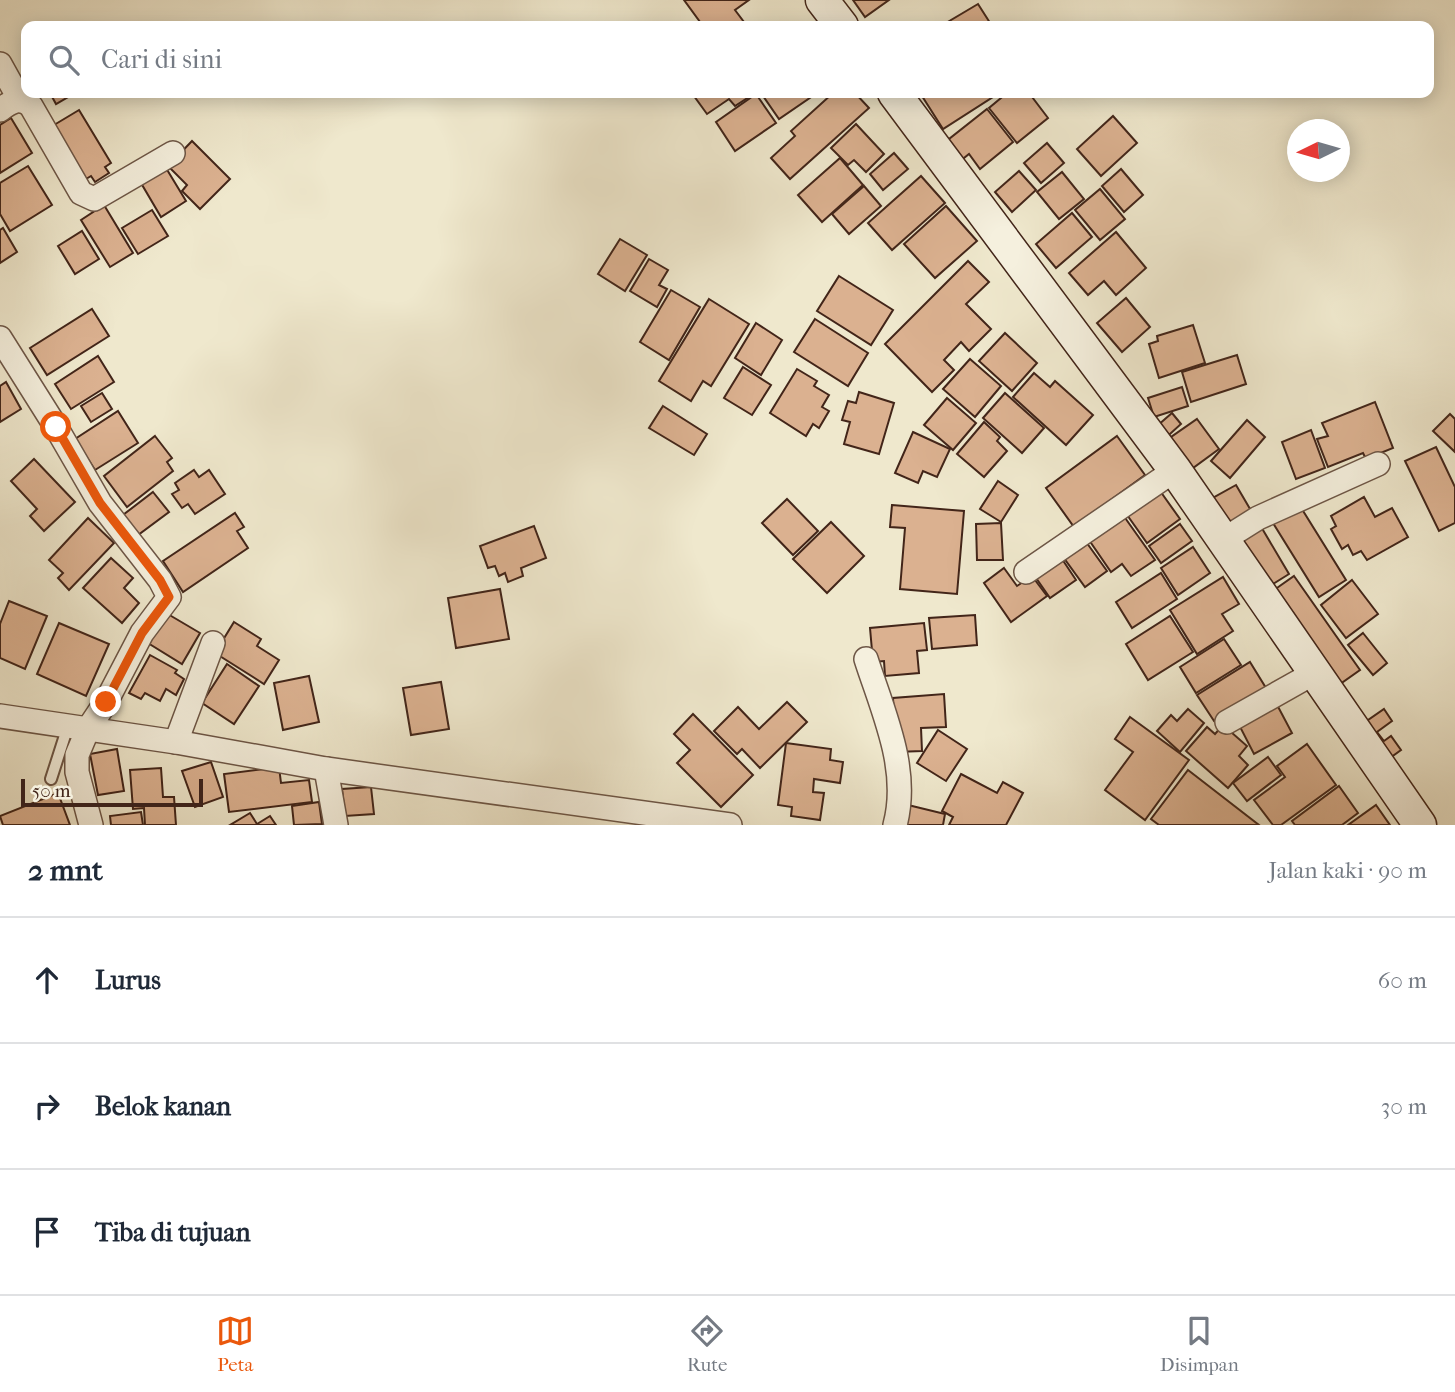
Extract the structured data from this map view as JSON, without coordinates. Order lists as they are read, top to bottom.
{
  "scale_bar": "50 m",
  "north": "left",
  "page": {
    "search": "Cari di sini",
    "scale": "50 m",
    "heading": ["2 mnt", "Jalan kaki · 90 m"],
    "list": [
      ["Lurus", "60 m"],
      ["Belok kanan", "30 m"],
      "Tiba di tujuan"
    ],
    "nav": ["Peta", "Rute", "Disimpan"]
  }
}
